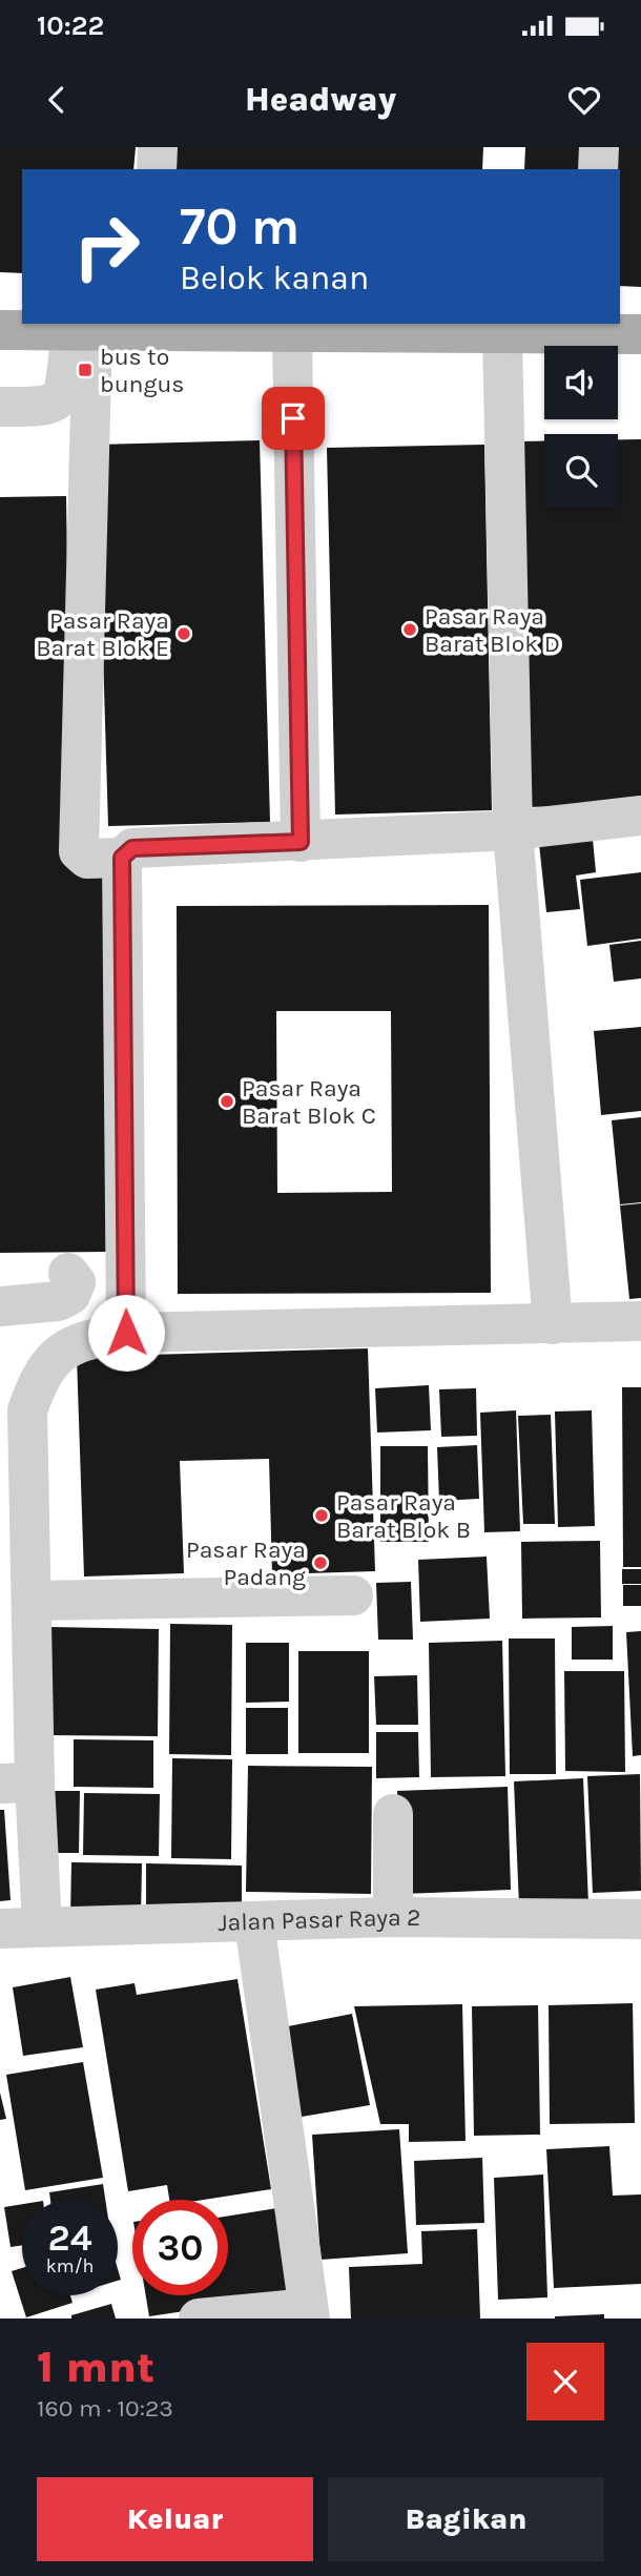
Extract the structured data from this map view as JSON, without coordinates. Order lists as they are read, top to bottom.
{
  "streets": {
    "street": ["Jalan Pasar Raya 2"]
  },
  "places": {
    "transit": ["bus to bungus"],
    "other": [
      "Pasar Raya Barat Blok D",
      "Pasar Raya Barat Blok E",
      "Pasar Raya Barat Blok C",
      "Pasar Raya Barat Blok B",
      "Pasar Raya Padang"
    ]
  },
  "page": {
    "status": "10:22",
    "header": "Headway",
    "turn": ["70 m", "Belok kanan"],
    "speed": "24 km/h",
    "limit": "30",
    "heading": ["1 mnt", "160 m · 10:23"],
    "buttons": ["Keluar", "Bagikan"]
  }
}
